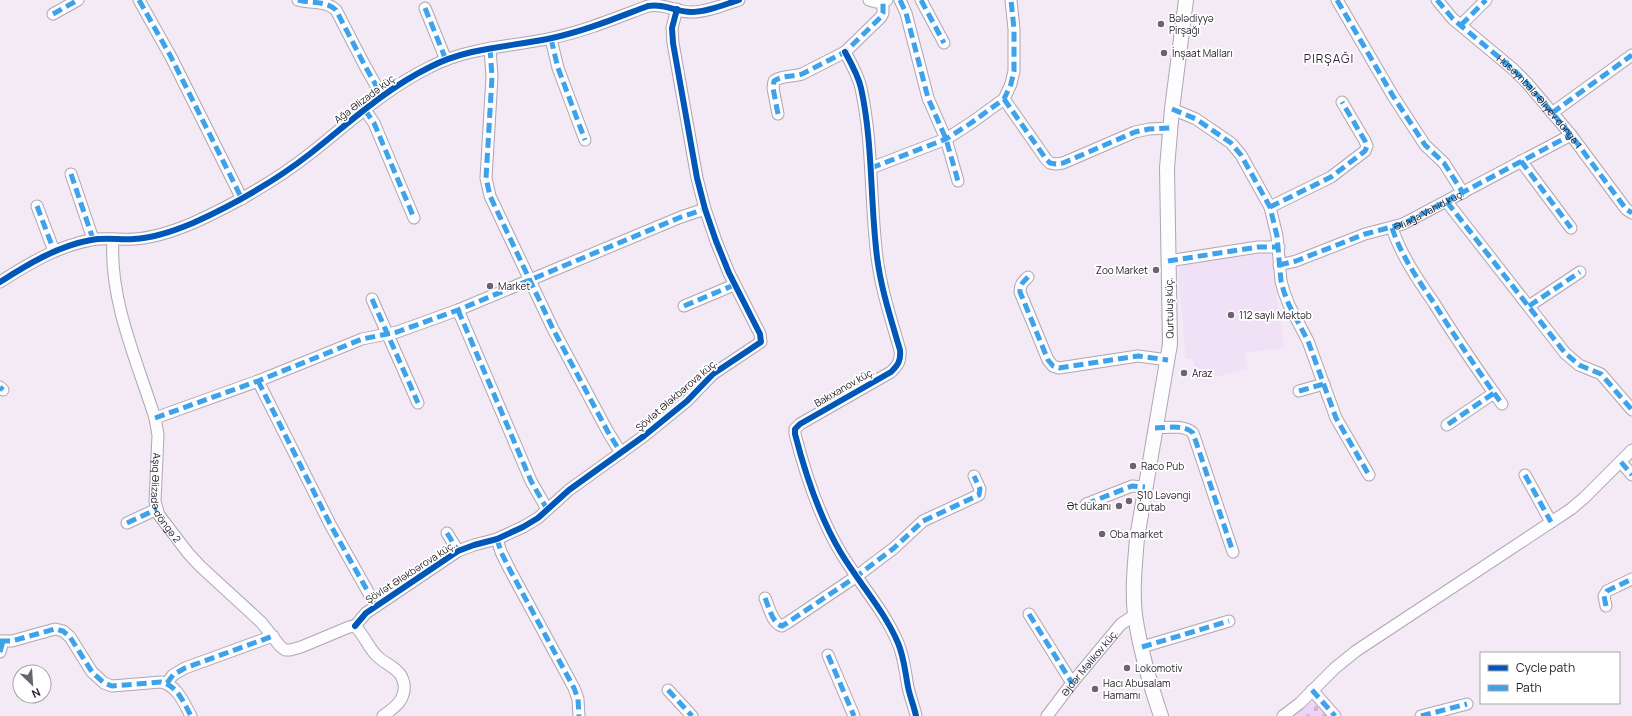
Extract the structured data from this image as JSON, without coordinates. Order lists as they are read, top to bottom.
{
  "streets": {
    "main road": ["Qurtuluş küç."],
    "street": [
      "Ağa Əlizadə küç.",
      "Hüseynbala Əliyev döngə 1",
      "Əliağa Vahid küç.",
      "Bakıxanov küç.",
      "Şövlət Ələkbərova küç.",
      "Aşıq Əlizadə döngə 2",
      "Əjdər Məlikov küç."
    ]
  },
  "crossings": [
    ["Ağa Əlizadə küç.", "Şövlət Ələkbərova küç."],
    ["Ağa Əlizadə küç.", "Aşıq Əlizadə döngə 2"],
    ["Hüseynbala Əliyev döngə 1", "Əliağa Vahid küç."],
    ["Qurtuluş küç.", "Əjdər Məlikov küç."],
    ["Şövlət Ələkbərova küç.", "Aşıq Əlizadə döngə 2"]
  ],
  "districts": ["PIRŞAĞI"],
  "places": [
    "Bələdiyyə Pirşağı",
    "İnşaat Malları",
    "Zoo Market",
    "Market",
    "112 saylı Məktəb",
    "Araz",
    "Raco Pub",
    "Ş10 Ləvəngi Qutab",
    "Ət dükanı",
    "Oba market",
    "Lokomotiv",
    "Hacı Abusalam Hamamı"
  ],
  "legend": ["Cycle path", "Path"],
  "north": "bottom right"
}
